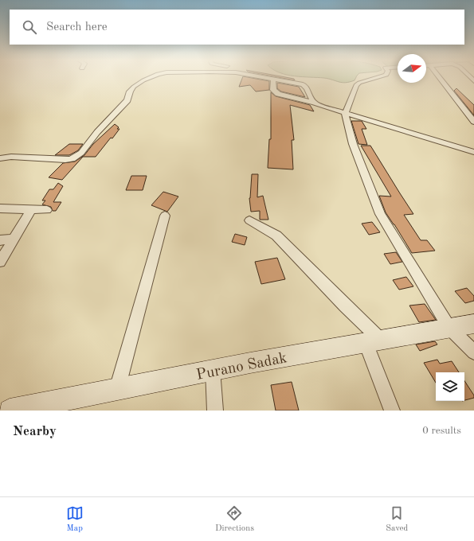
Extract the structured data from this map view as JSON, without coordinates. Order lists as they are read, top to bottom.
{
  "streets": {
    "main road": ["Purano Sadak"]
  },
  "north": "right",
  "page": {
    "search": "Search here",
    "heading": ["Nearby", "0 results"],
    "nav": ["Map", "Directions", "Saved"]
  }
}
